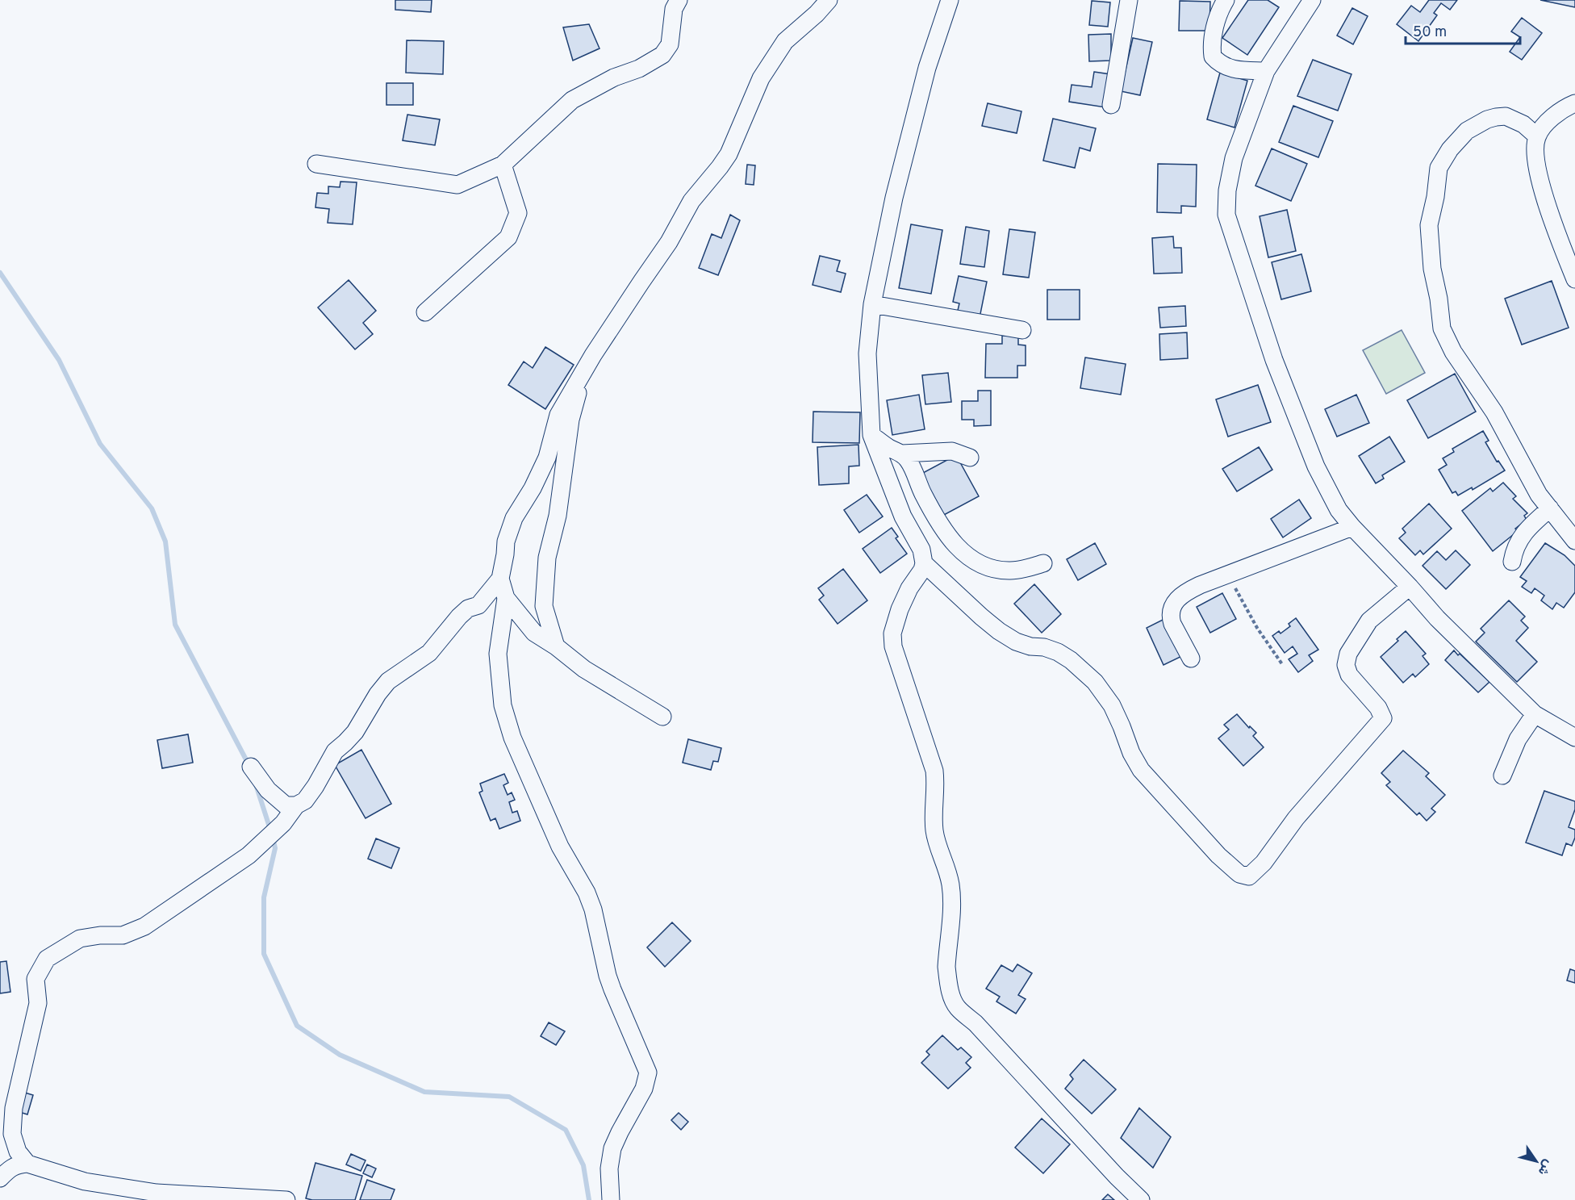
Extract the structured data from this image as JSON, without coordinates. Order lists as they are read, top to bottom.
{
  "scale_bar": "50 m",
  "north": "bottom right"
}
